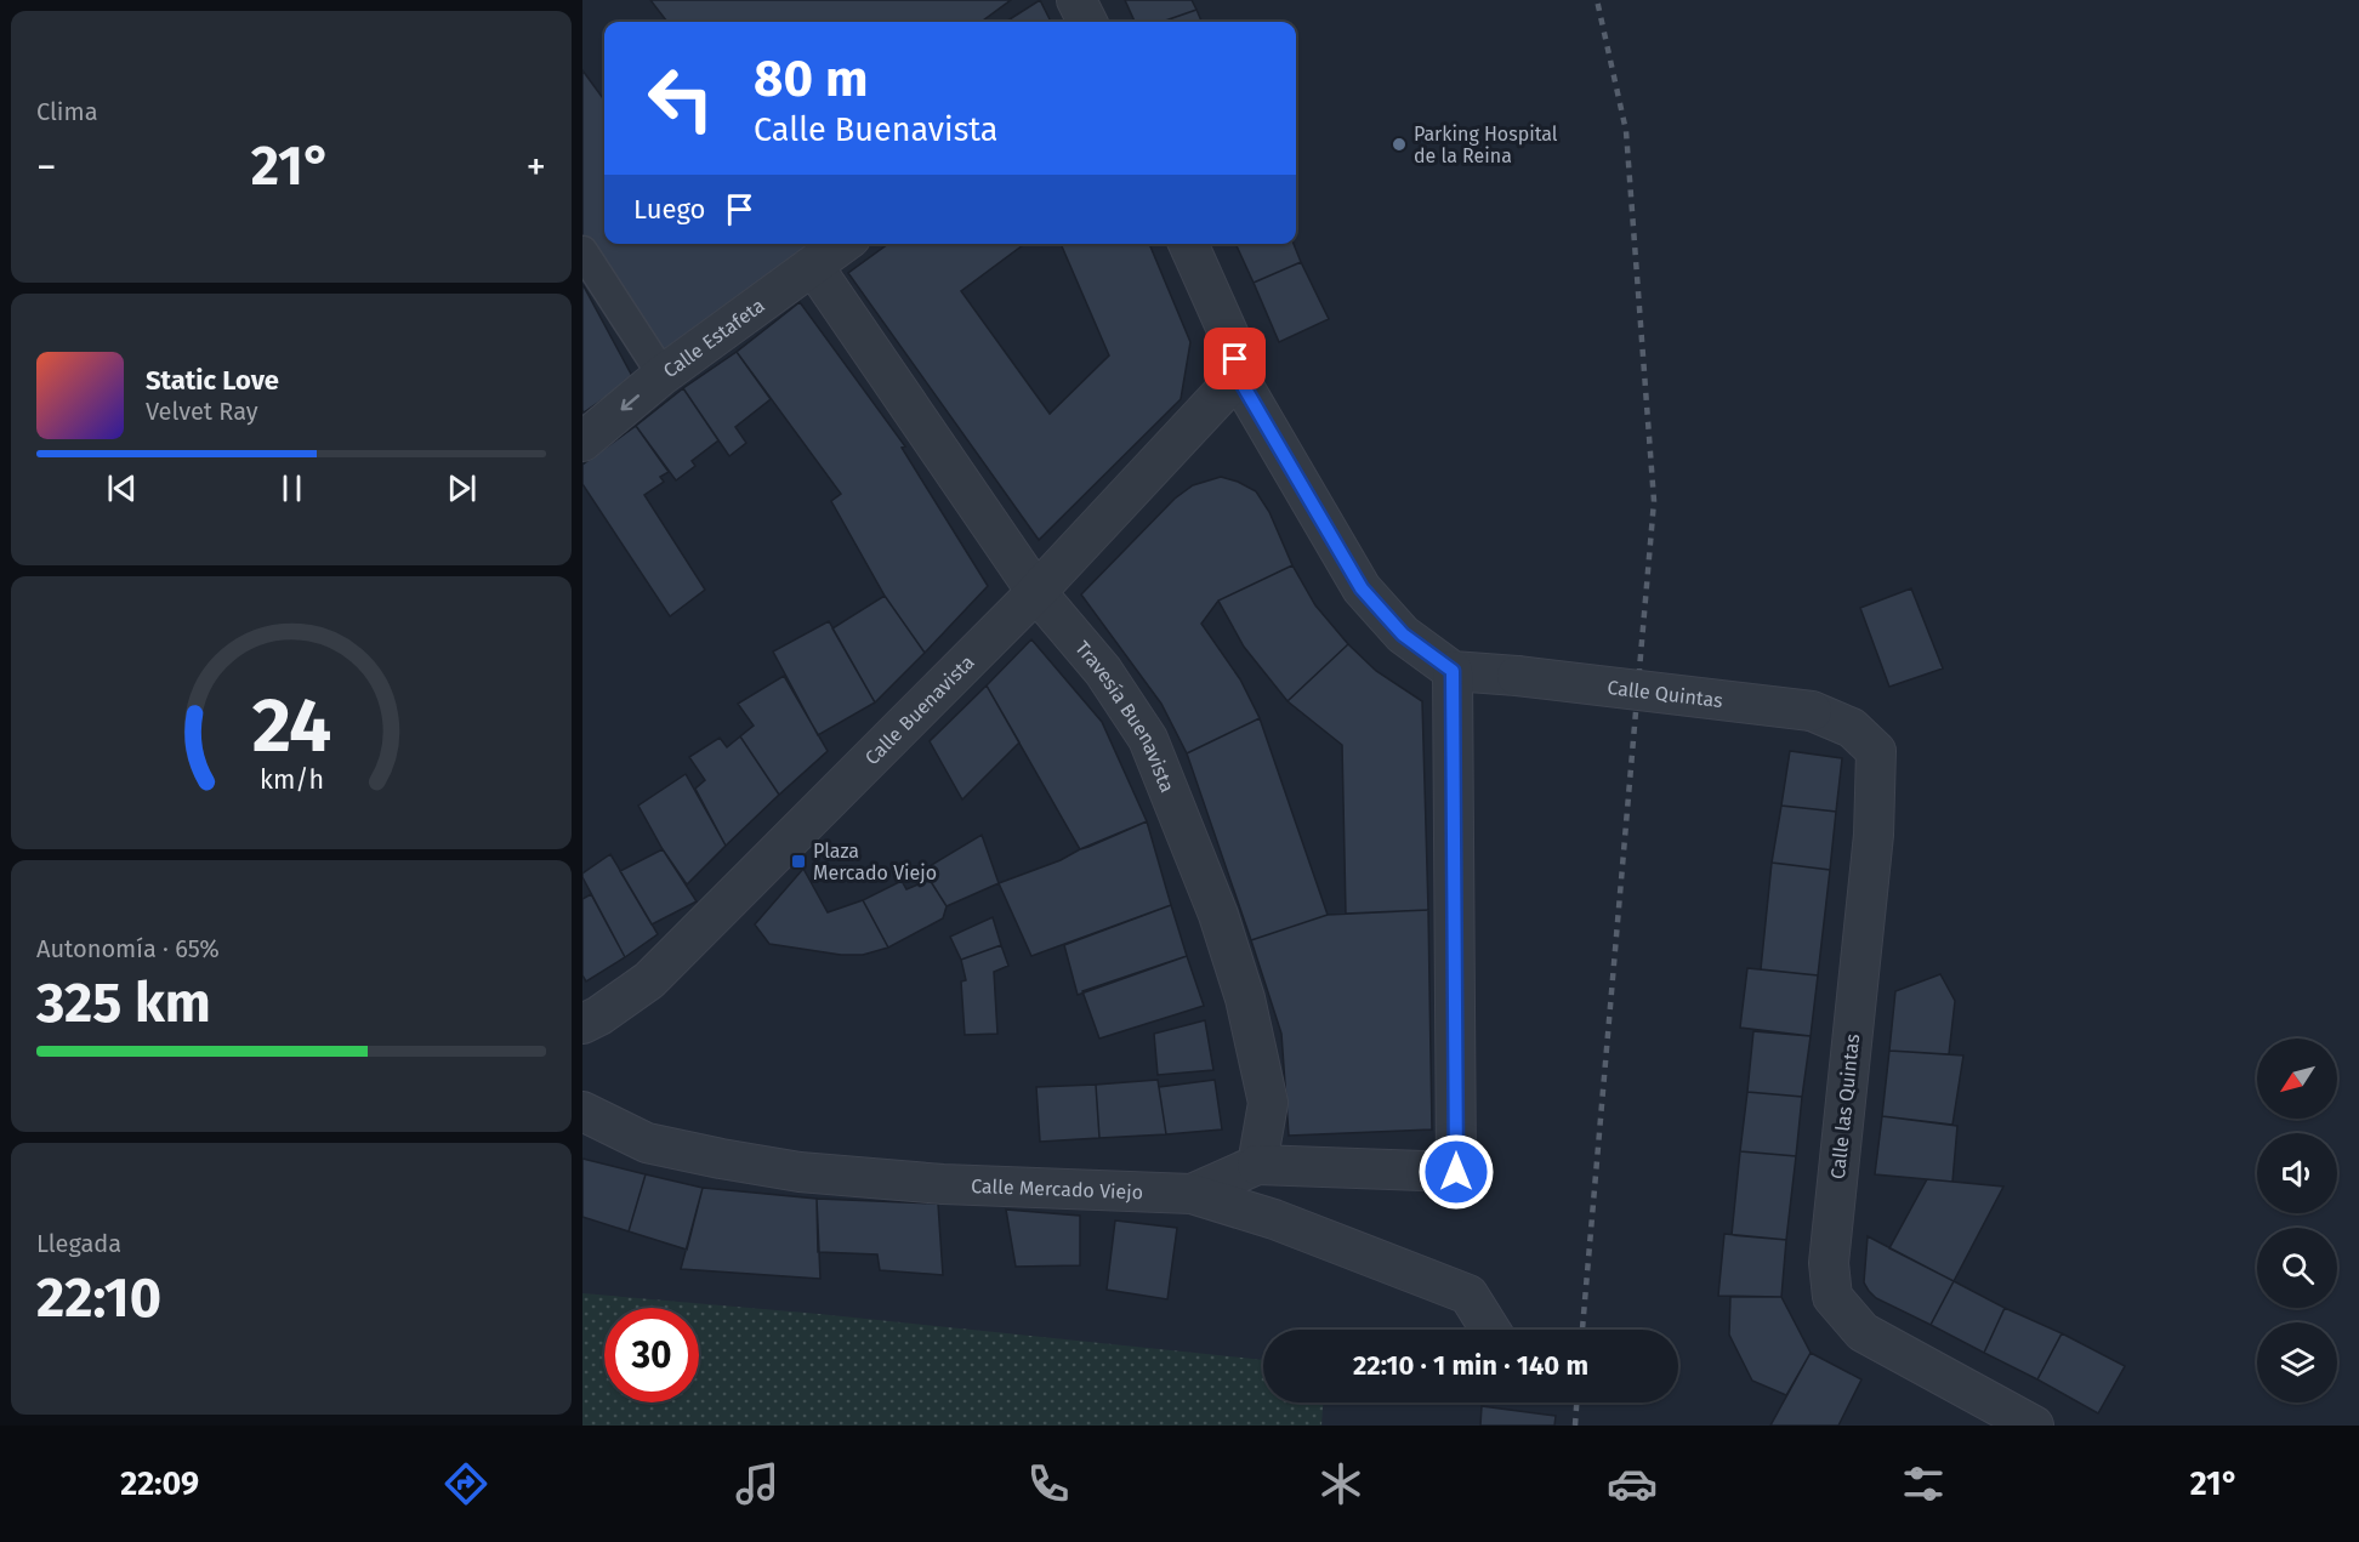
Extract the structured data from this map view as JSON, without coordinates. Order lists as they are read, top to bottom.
{
  "streets": {
    "street": [
      "Calle Estafeta",
      "Calle Quintas",
      "Calle Buenavista",
      "Travesía Buenavista",
      "Calle las Quintas",
      "Calle Mercado Viejo"
    ]
  },
  "crossings": [
    ["Calle Estafeta", "Travesía Buenavista"],
    ["Calle Quintas", "Calle las Quintas"],
    ["Calle Buenavista", "Travesía Buenavista"]
  ],
  "places": {
    "other": ["Parking Hospital de la Reina"],
    "transit": ["Plaza Mercado Viejo"]
  },
  "north": "bottom left",
  "page": {
    "tile": [
      "Clima",
      ["Autonomía · 65%", "325 km"],
      ["Llegada", "22:10"]
    ],
    "turn": ["80 m", "Calle Buenavista"],
    "heat": ["−", "21°", "+"],
    "then": "Luego",
    "song": ["Static Love", "Velvet Ray"],
    "limit": "30",
    "trip": "22:10 · 1 min · 140 m",
    "tabs": ["22:09", "21°"],
    "gauge": ["24", "km/h"]
  }
}
